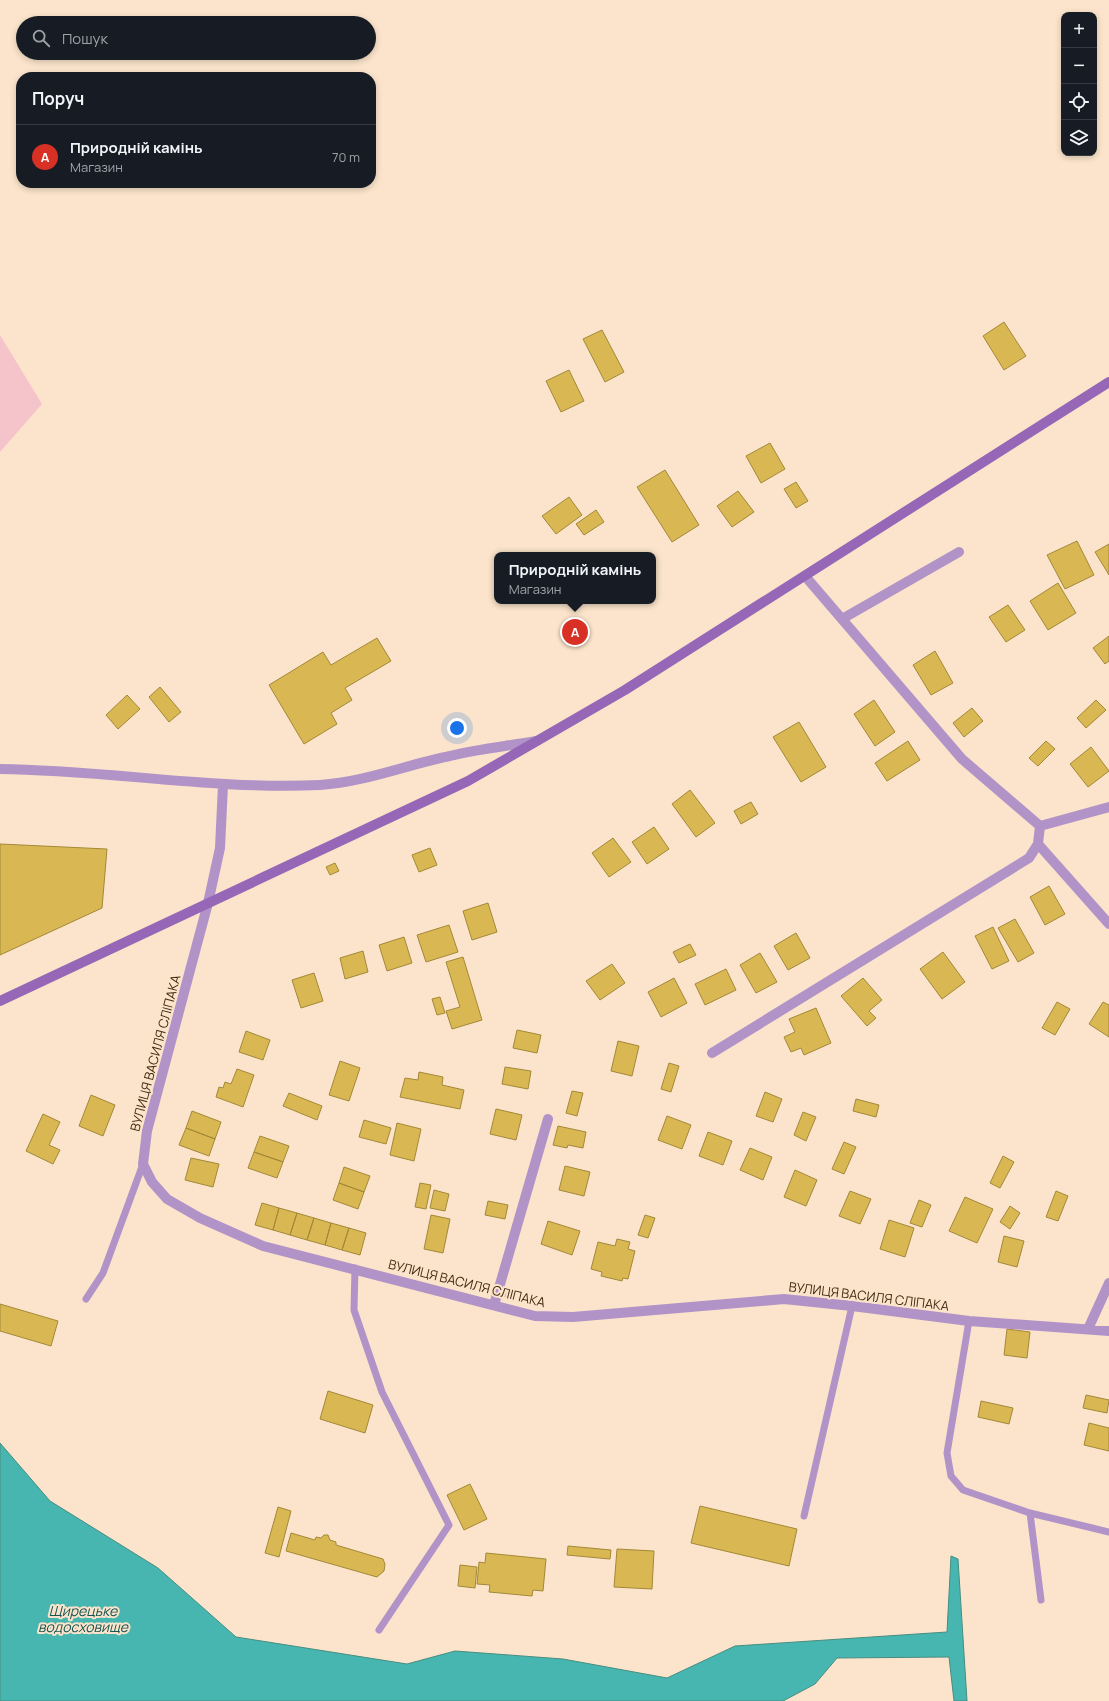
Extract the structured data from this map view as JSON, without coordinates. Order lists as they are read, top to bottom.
{
  "streets": {
    "street": ["ВУЛИЦЯ ВАСИЛЯ СЛІПАКА"]
  },
  "water": ["Щирецьке водосховище"],
  "page": {
    "map_buttons": ["+", "−"],
    "search": "Пошук",
    "heading": "Поруч",
    "list": [
      {
        "mark": "A",
        "name": "Природній камінь",
        "note": "Магазин",
        "value": "70 m"
      }
    ],
    "popup": ["Природній камінь", "Магазин"],
    "pins": "A"
  }
}
